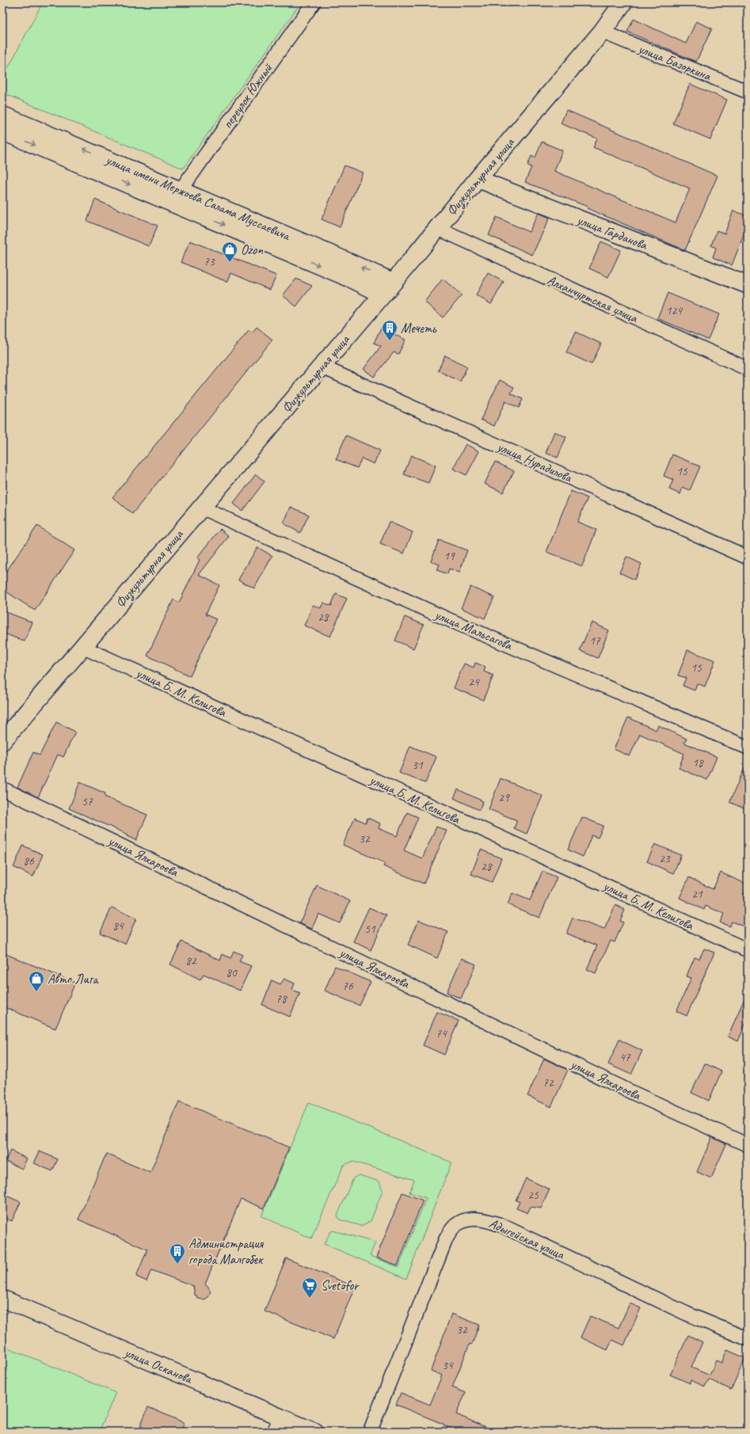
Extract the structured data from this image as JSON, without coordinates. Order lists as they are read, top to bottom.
{
  "streets": {
    "main road": ["Физкультурная улица"],
    "street": [
      "улица Базоркина",
      "переулок Южный",
      "улица имени Мержоева Салама Муссаевича",
      "улица Гарданова",
      "Алханчуртская улица",
      "улица Нурадилова",
      "улица Мальсагова",
      "улица Б. М. Келигова",
      "улица Ялхароева",
      "Адыгейская улица",
      "улица Осканова"
    ]
  },
  "crossings": [
    ["улица Базоркина", "Физкультурная улица"],
    ["переулок Южный", "улица имени Мержоева Салама Муссаевича"],
    ["Физкультурная улица", "улица имени Мержоева Салама Муссаевича"],
    ["Физкультурная улица", "улица Гарданова"],
    ["Физкультурная улица", "Алханчуртская улица"],
    ["Физкультурная улица", "улица Нурадилова"],
    ["Физкультурная улица", "улица Мальсагова"],
    ["Физкультурная улица", "улица Б. М. Келигова"]
  ],
  "places": {
    "shop": ["Ozon", "Авто Лига"],
    "building": ["Мечеть", "Администрация города Малгобек"],
    "supermarket": ["Svetofor"]
  },
  "house_numbers": [
    "73",
    "124",
    "15",
    "19",
    "28",
    "17",
    "15",
    "24",
    "18",
    "31",
    "29",
    "57",
    "32",
    "23",
    "86",
    "28",
    "21",
    "84",
    "51",
    "82",
    "80",
    "76",
    "78",
    "74",
    "47",
    "72",
    "25",
    "32",
    "34"
  ]
}
